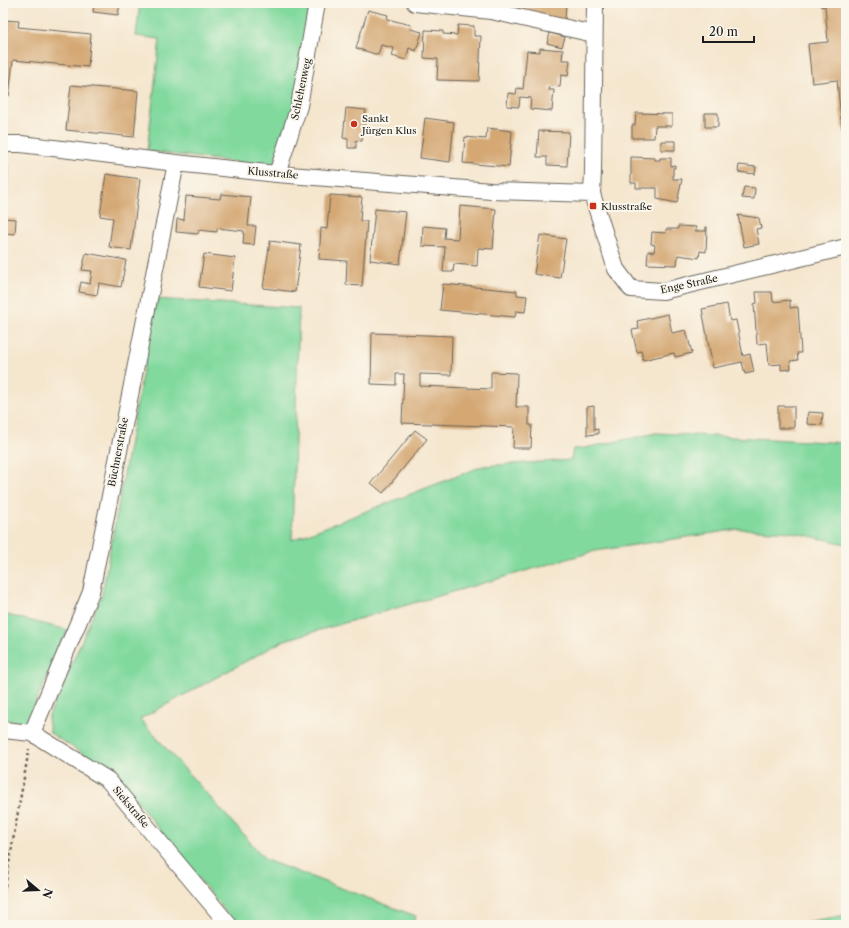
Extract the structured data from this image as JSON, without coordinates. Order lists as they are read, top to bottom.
{
  "streets": {
    "street": [
      "Schlehenweg",
      "Klusstraße",
      "Enge Straße",
      "Büchnerstraße",
      "Siekstraße"
    ]
  },
  "crossings": [
    ["Schlehenweg", "Klusstraße"],
    ["Klusstraße", "Enge Straße"],
    ["Klusstraße", "Büchnerstraße"],
    ["Büchnerstraße", "Siekstraße"]
  ],
  "places": {
    "other": ["Sankt Jürgen Klus"],
    "transit": ["Klusstraße"]
  },
  "scale_bar": "20 m",
  "north": "right"
}
